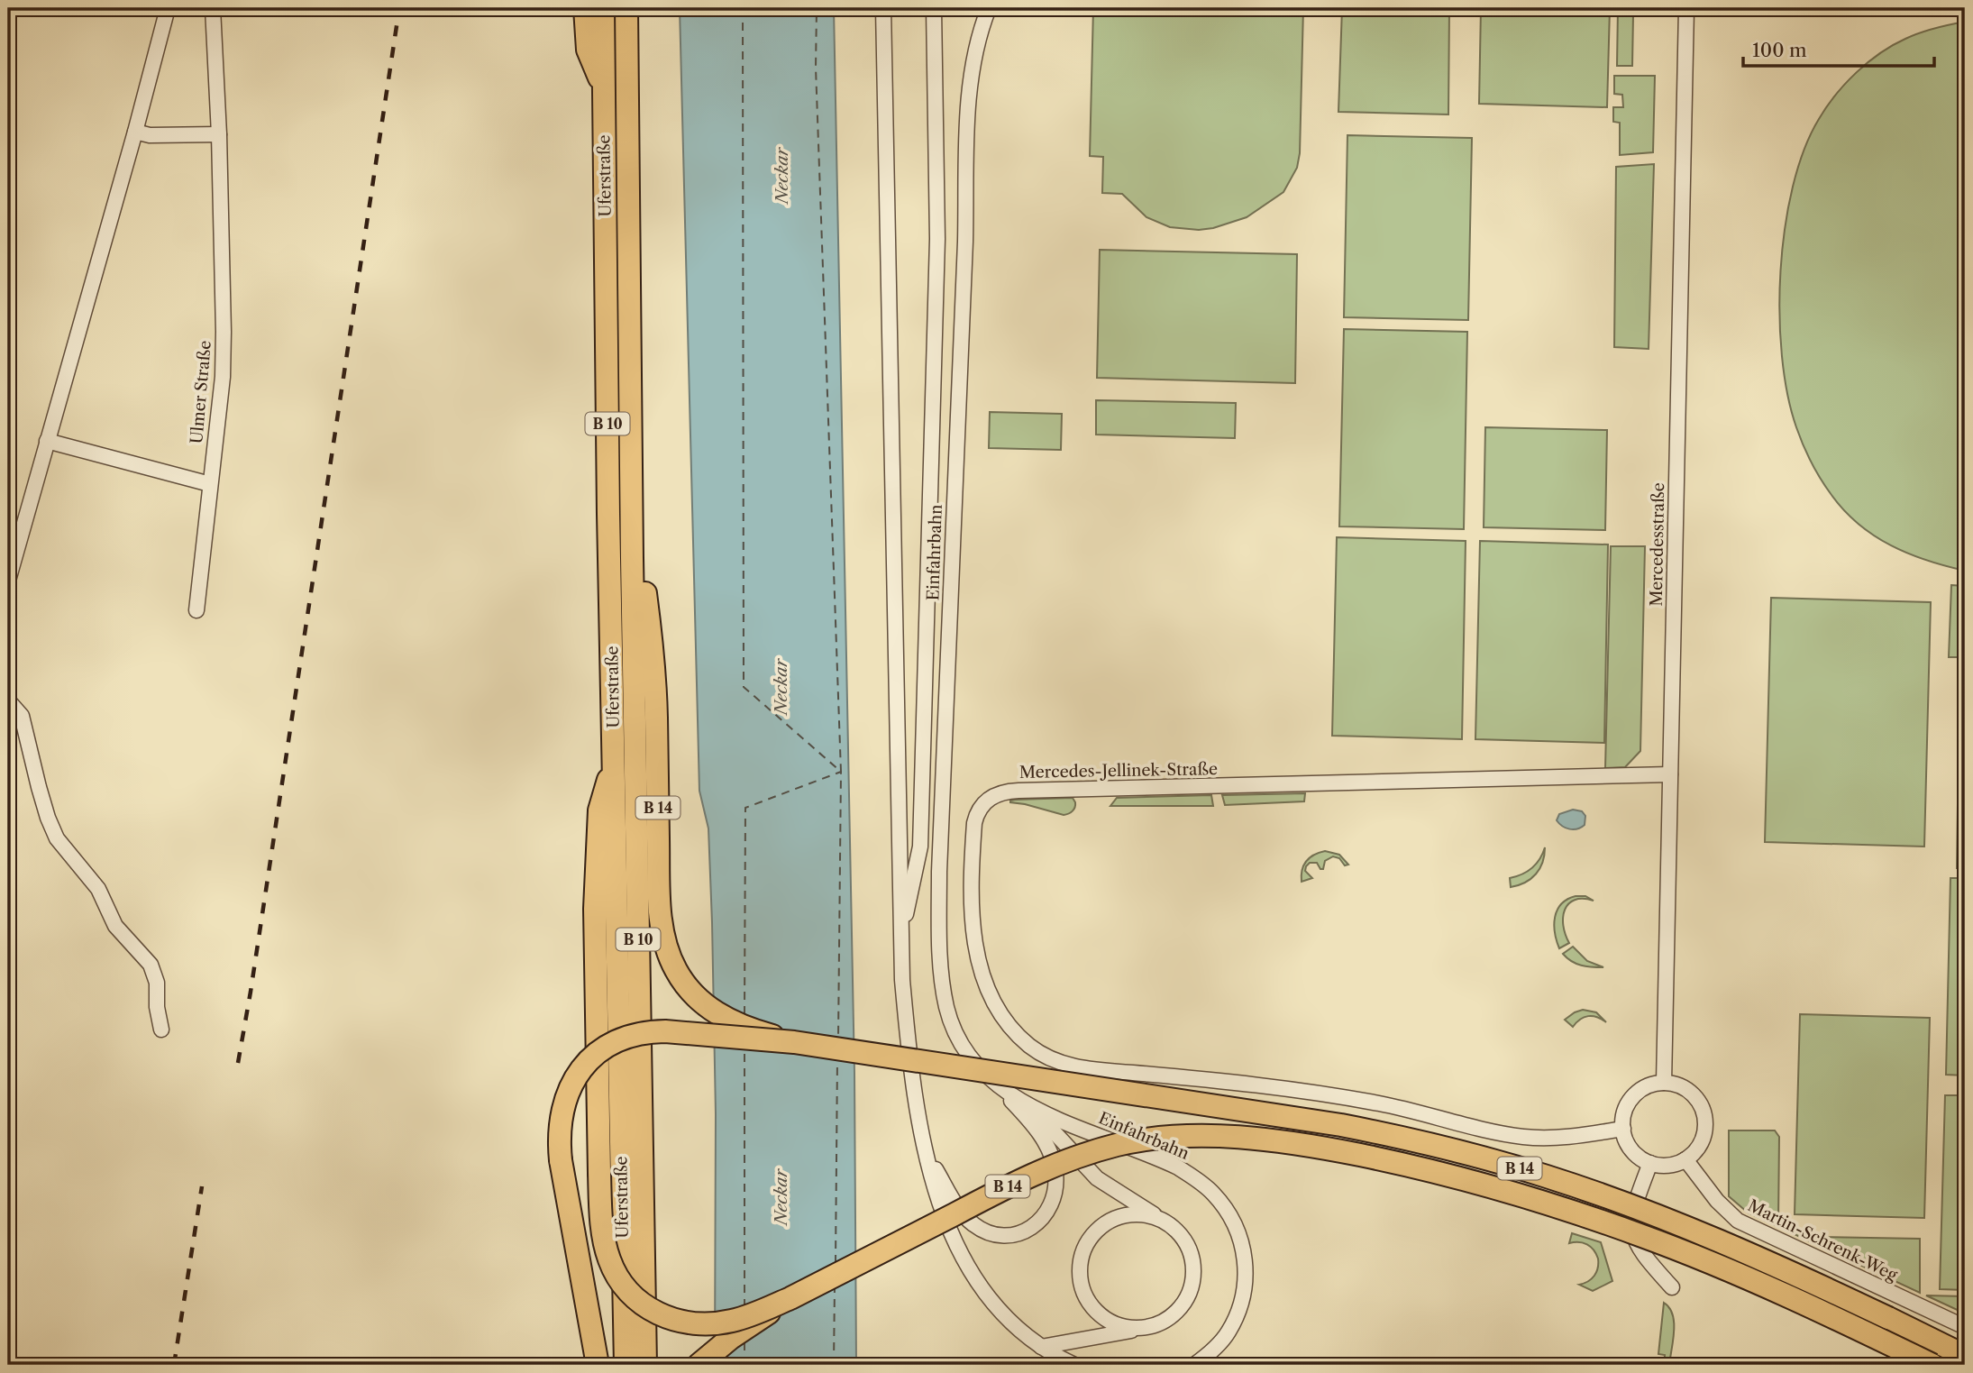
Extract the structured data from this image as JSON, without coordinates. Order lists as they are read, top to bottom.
{
  "streets": {
    "highway": ["Uferstraße", "B 10", "B 14"],
    "street": [
      "Ulmer Straße",
      "Mercedesstraße",
      "Einfahrbahn",
      "Mercedes-Jellinek-Straße",
      "Martin-Schrenk-Weg"
    ]
  },
  "crossings": [
    ["Uferstraße", "B 10"],
    ["Uferstraße", "B 14"],
    ["Mercedesstraße", "Mercedes-Jellinek-Straße"],
    ["Mercedesstraße", "Martin-Schrenk-Weg"],
    ["Mercedes-Jellinek-Straße", "Martin-Schrenk-Weg"]
  ],
  "water": ["Neckar"],
  "scale_bar": "100 m"
}
